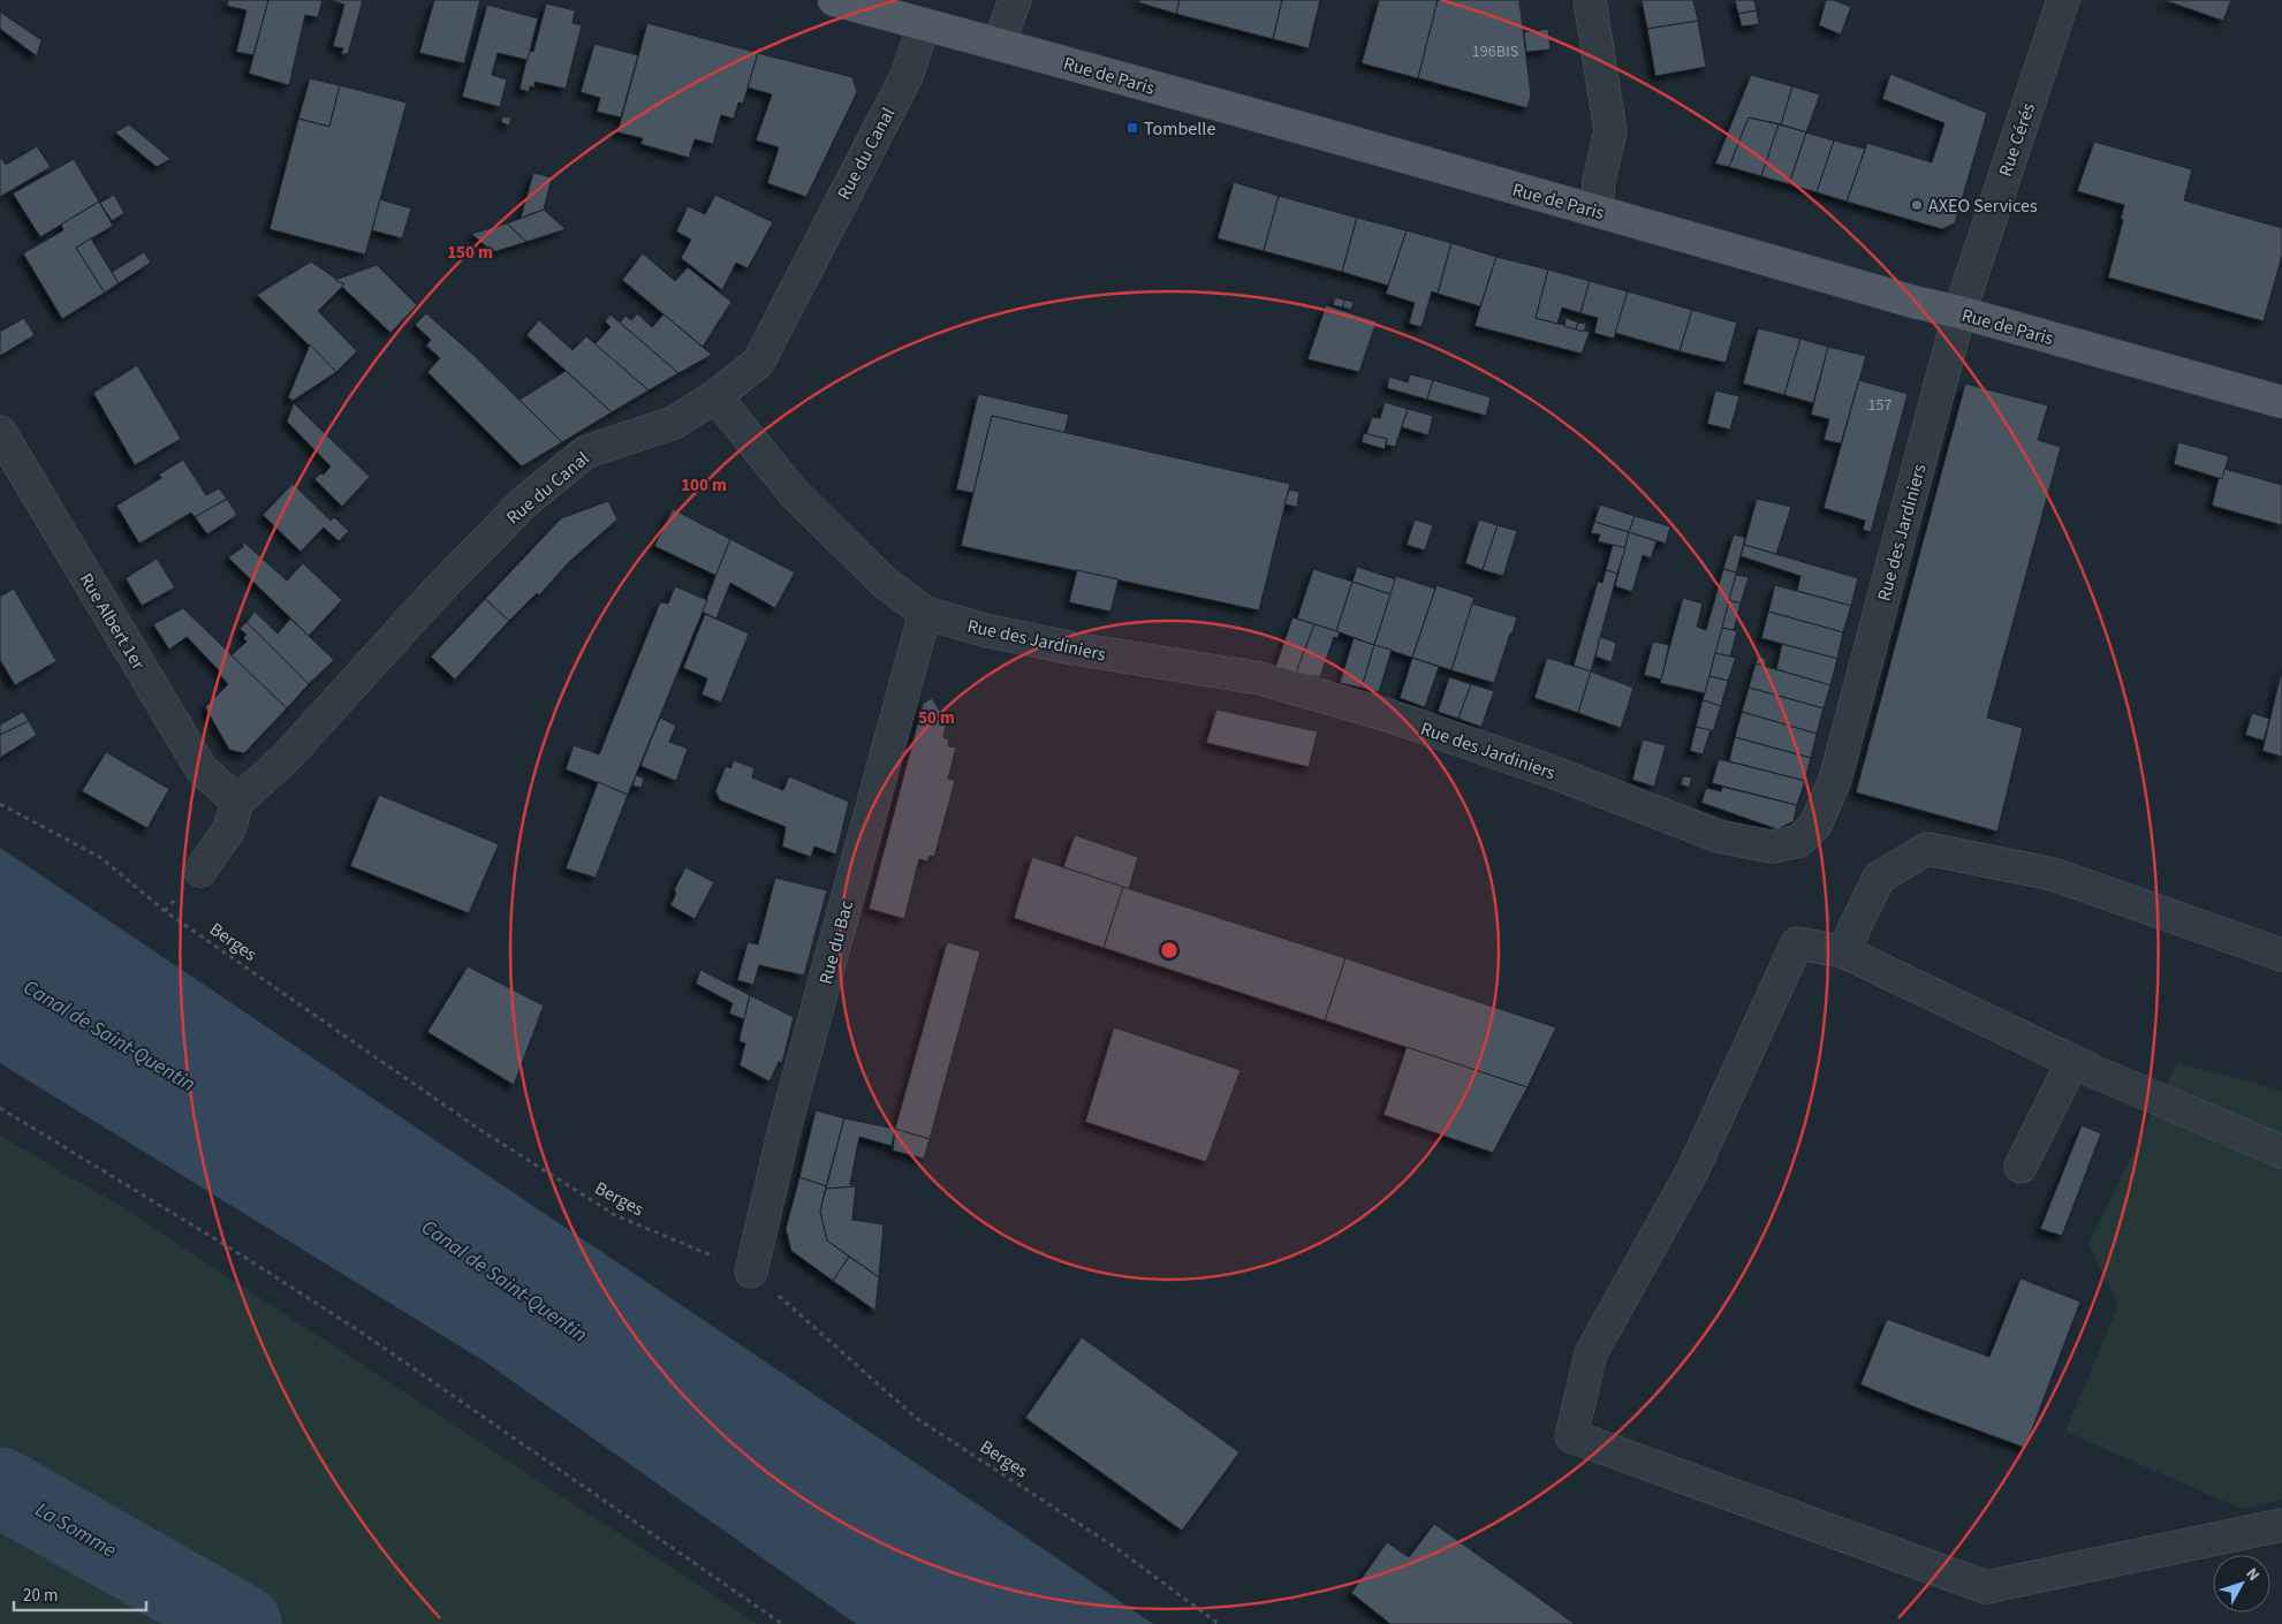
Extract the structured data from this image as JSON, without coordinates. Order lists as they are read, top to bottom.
{
  "streets": {
    "main road": ["Rue de Paris"],
    "street": [
      "Rue Cérés",
      "Rue du Canal",
      "Rue des Jardiniers",
      "Rue Albert 1er",
      "Rue du Bac"
    ],
    "path": ["Berges"]
  },
  "crossings": [
    ["Rue de Paris", "Rue Cérés"],
    ["Rue de Paris", "Rue du Canal"],
    ["Rue de Paris", "Rue des Jardiniers"],
    ["Rue Cérés", "Rue des Jardiniers"],
    ["Rue du Canal", "Rue des Jardiniers"],
    ["Rue du Canal", "Rue Albert 1er"],
    ["Rue des Jardiniers", "Rue du Bac"],
    ["Berges", "Rue du Bac"]
  ],
  "water": ["Canal de Saint-Quentin", "La Somme"],
  "places": {
    "transit": ["Tombelle"],
    "other": ["AXEO Services"]
  },
  "house_numbers": ["196BIS", "157"],
  "scale_bar": "20 m",
  "north": "top right",
  "rings": ["150 m", "100 m", "50 m"]
}
